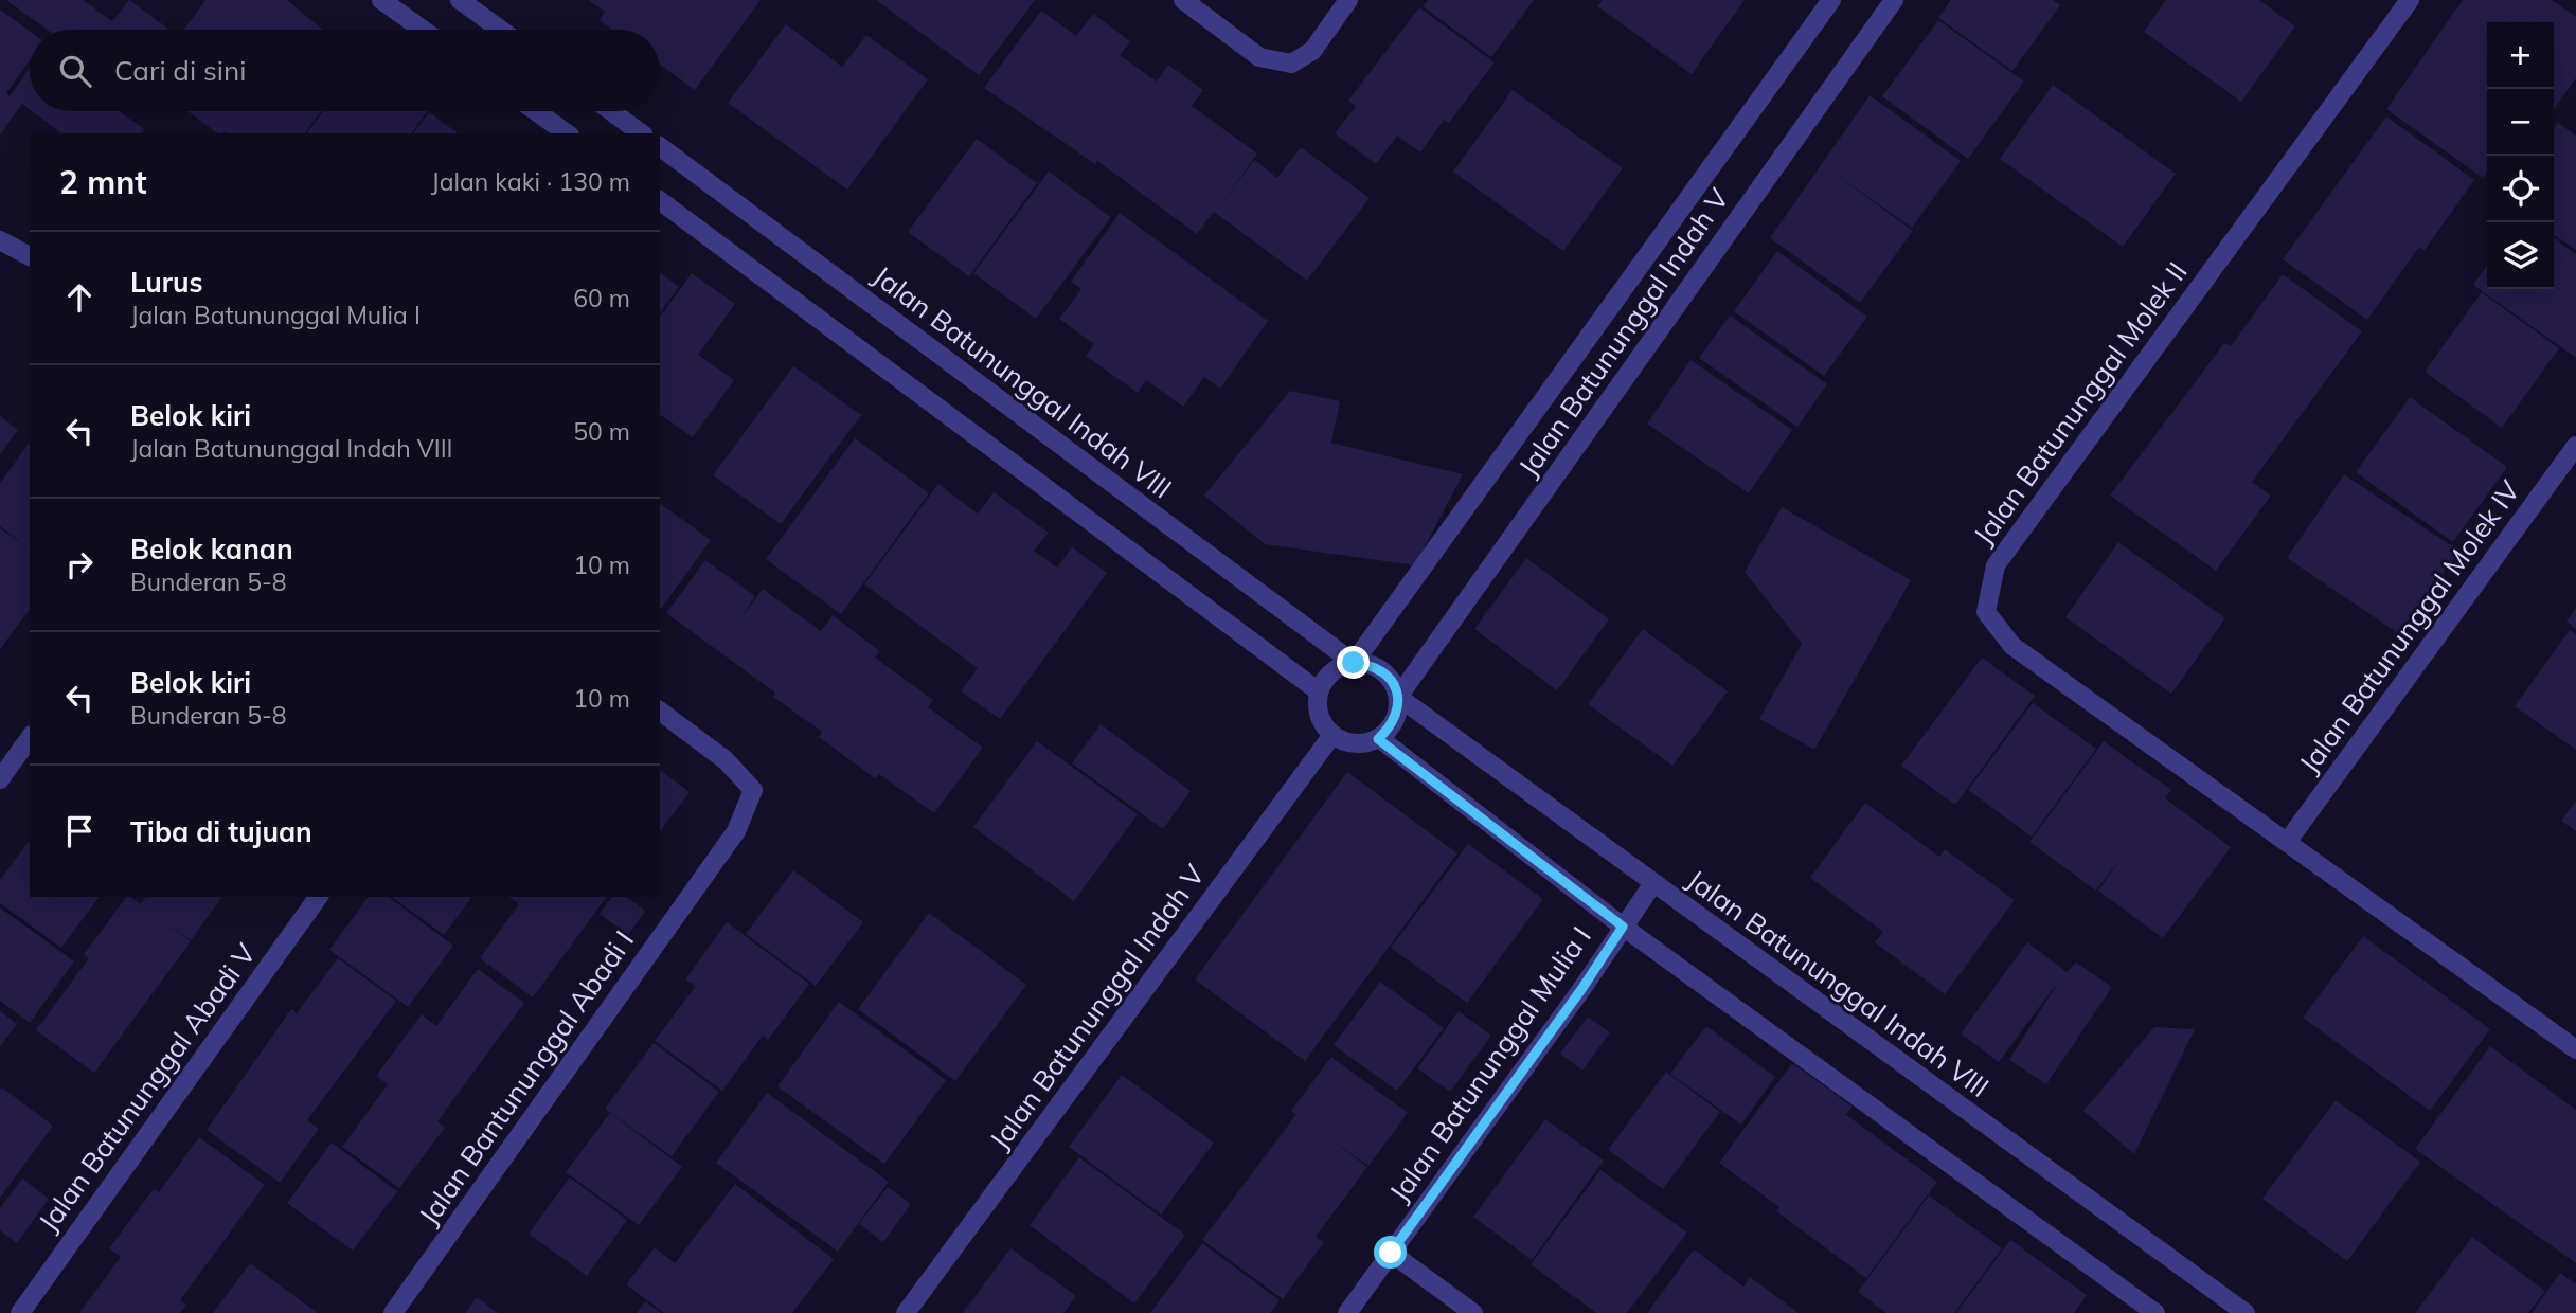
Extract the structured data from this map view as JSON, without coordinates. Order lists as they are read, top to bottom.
{
  "streets": {
    "street": [
      "Jalan Batununggal Indah V",
      "Jalan Batununggal Indah VIII",
      "Jalan Batununggal Molek II",
      "Jalan Batununggal Molek IV",
      "Jalan Batununggal Mulia I",
      "Jalan Bantununggal Abadi I",
      "Jalan Batununggal Abadi V"
    ]
  },
  "crossings": [
    ["Jalan Batununggal Indah V", "Jalan Batununggal Indah VIII"],
    ["Jalan Batununggal Indah VIII", "Jalan Batununggal Mulia I"],
    ["Jalan Batununggal Molek II", "Jalan Batununggal Molek IV"]
  ],
  "page": {
    "map_buttons": ["+", "−"],
    "search": "Cari di sini",
    "heading": ["2 mnt", "Jalan kaki · 130 m"],
    "list": [
      ["Lurus", "Jalan Batununggal Mulia I", "60 m"],
      ["Belok kiri", "Jalan Batununggal Indah VIII", "50 m"],
      ["Belok kanan", "Bunderan 5-8", "10 m"],
      ["Belok kiri", "Bunderan 5-8", "10 m"],
      "Tiba di tujuan"
    ]
  }
}
